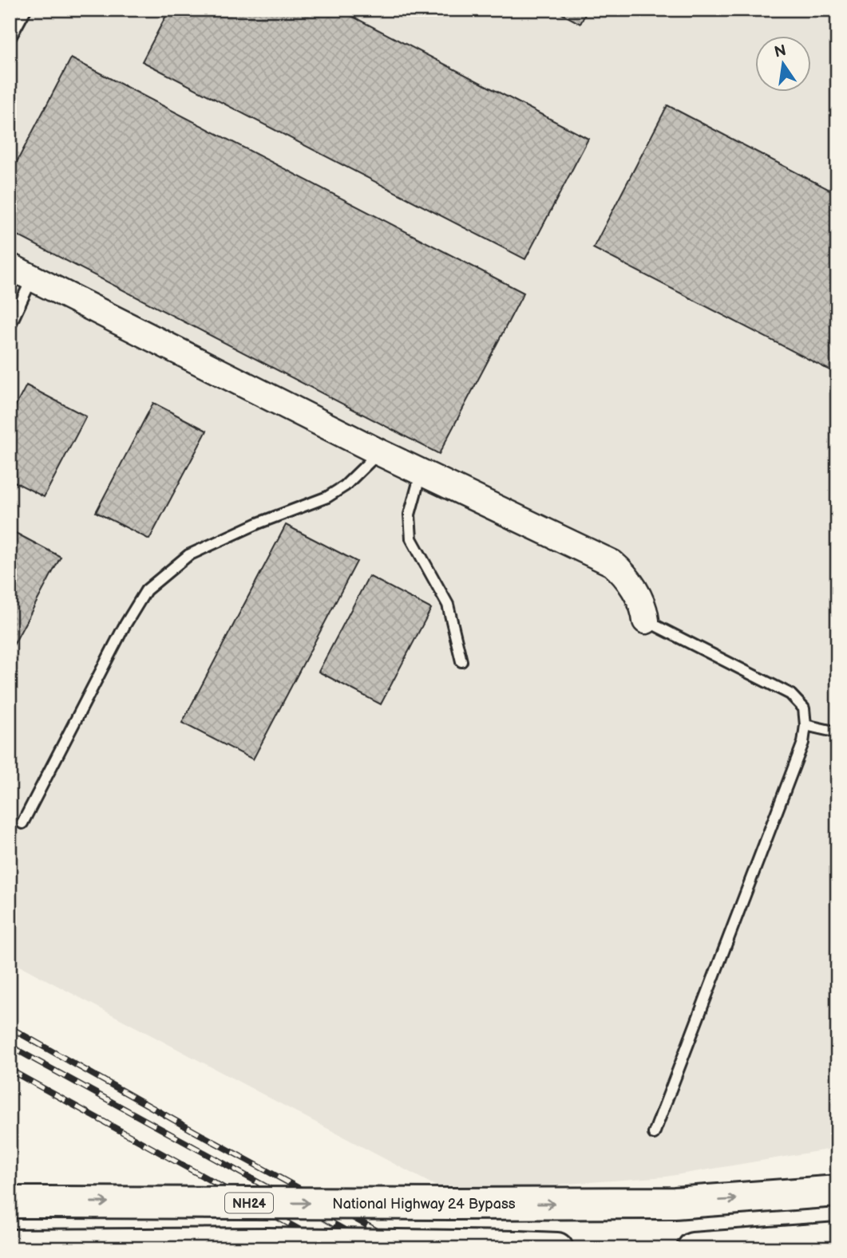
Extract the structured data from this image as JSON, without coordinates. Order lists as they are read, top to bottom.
{
  "streets": {
    "highway": ["NH24", "National Highway 24 Bypass"]
  },
  "north": "top"
}
